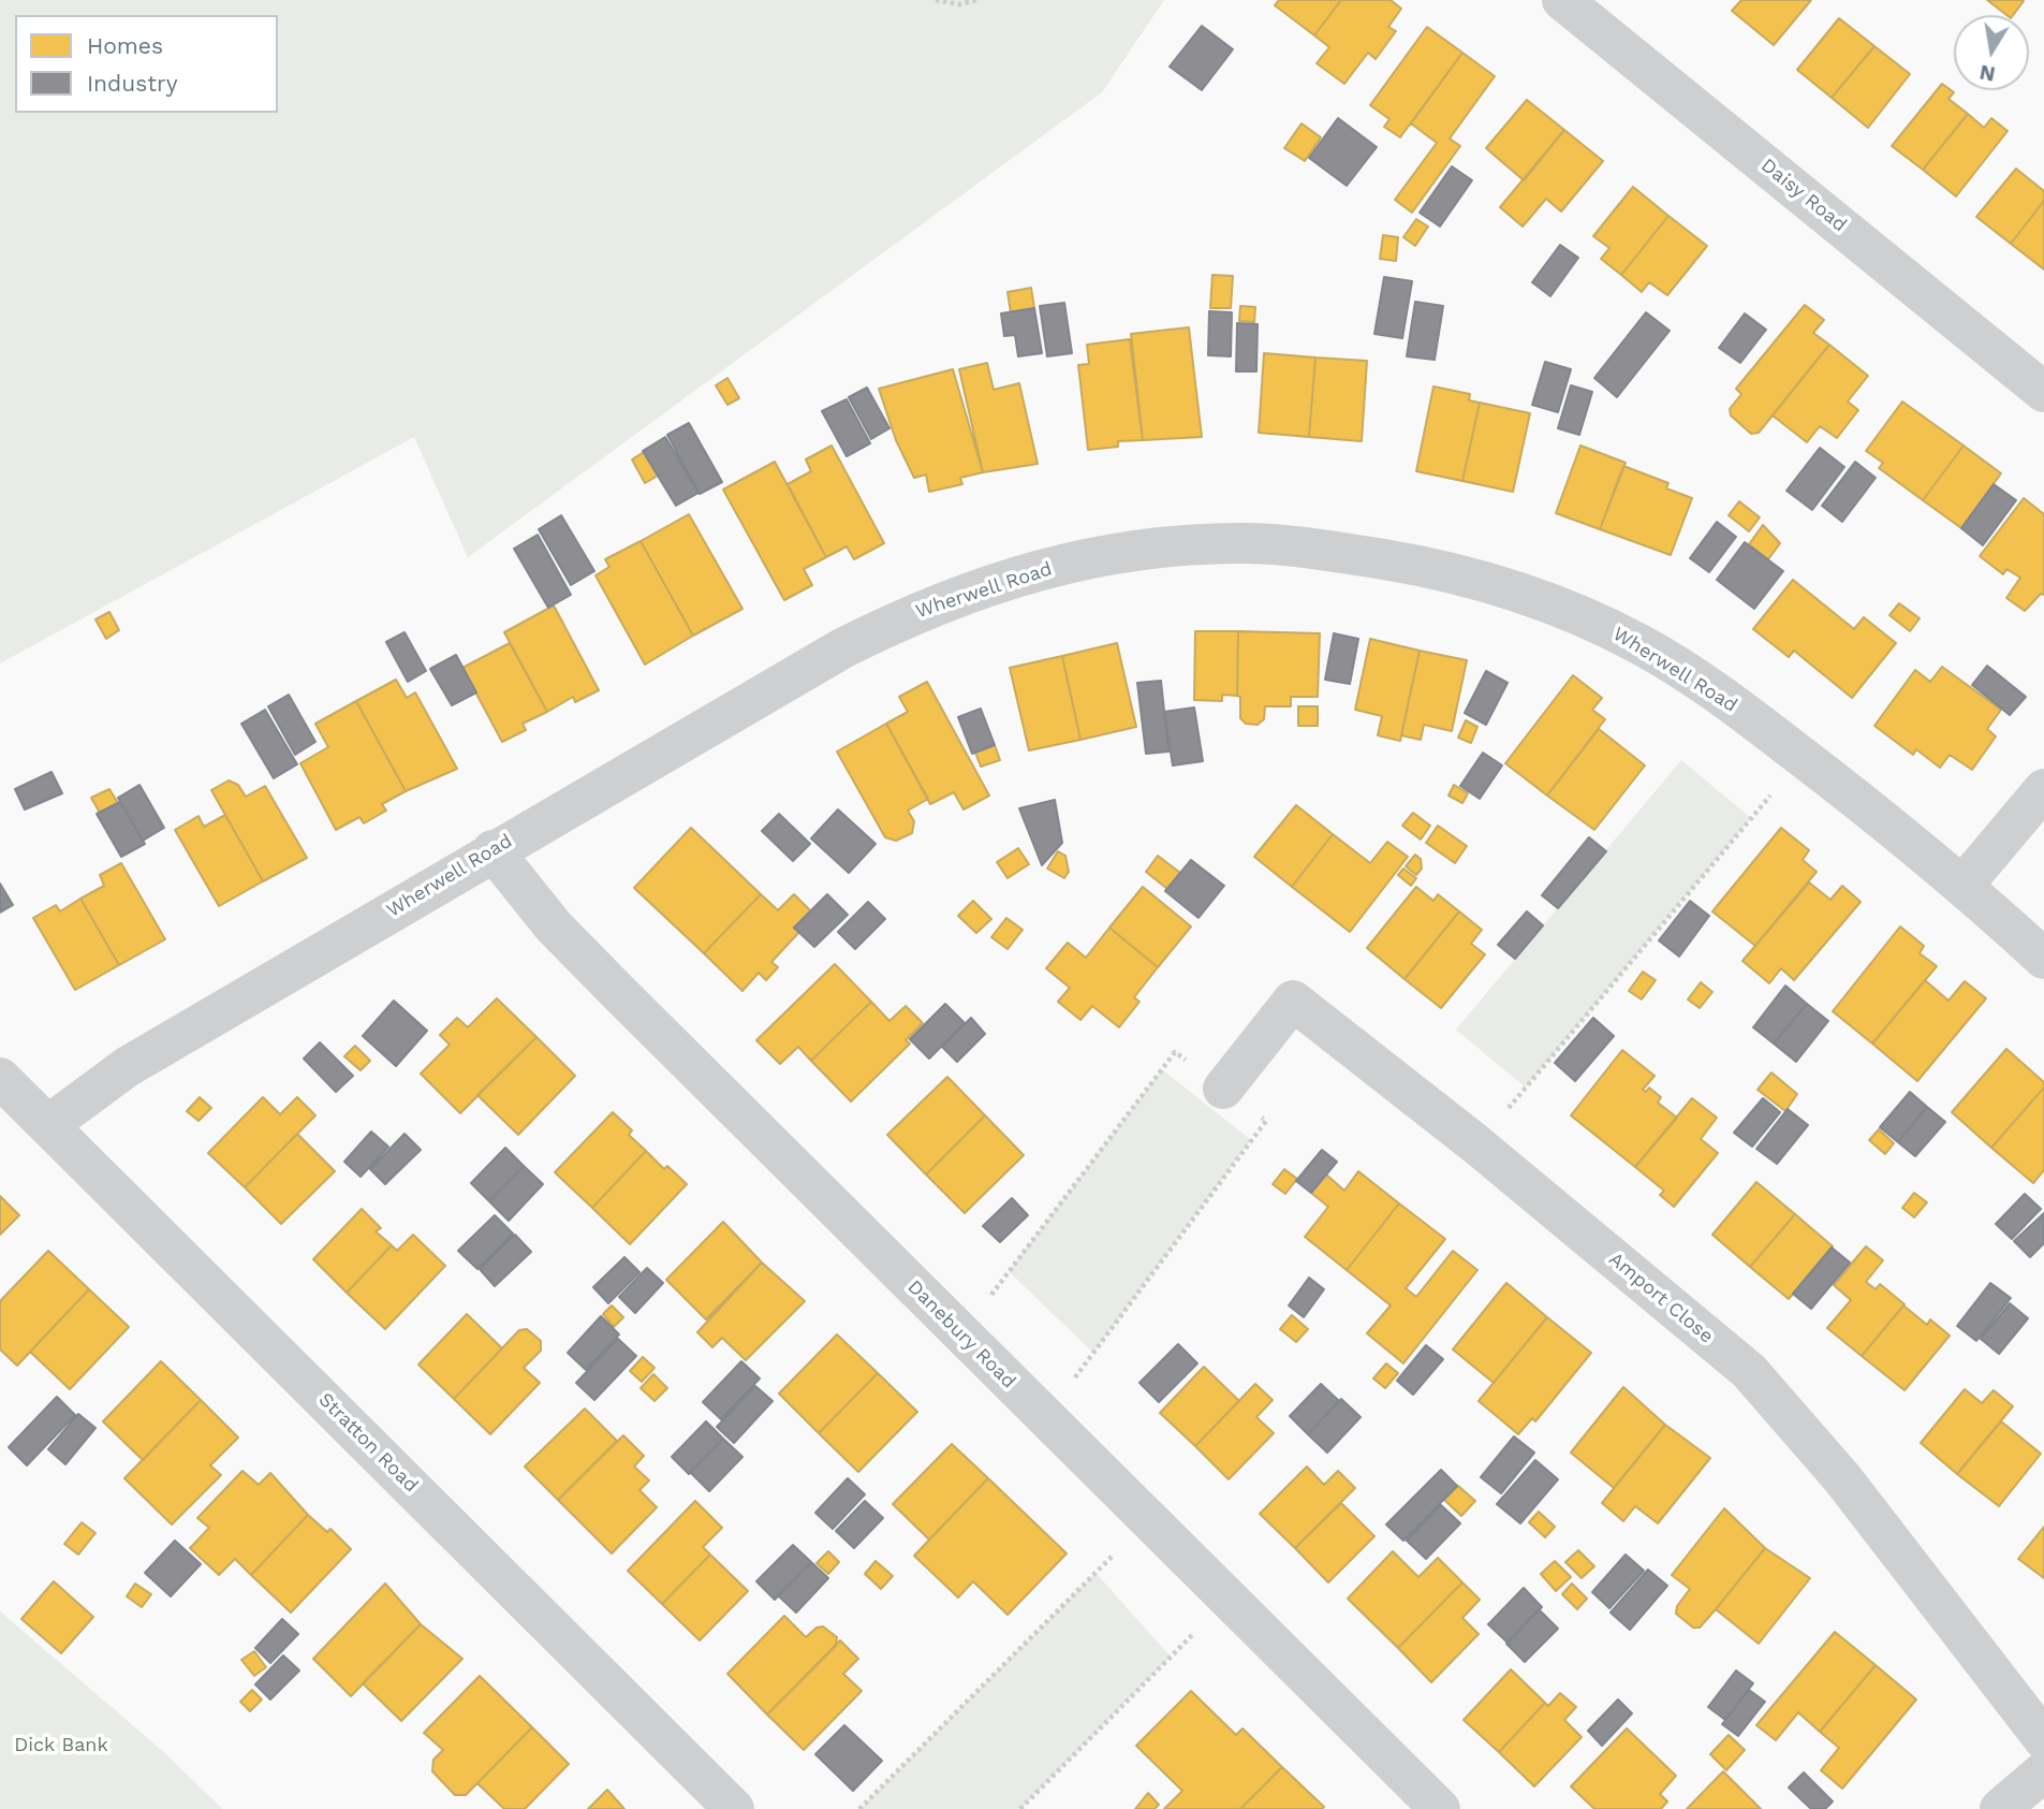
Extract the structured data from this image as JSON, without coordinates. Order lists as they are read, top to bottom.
{
  "streets": {
    "street": [
      "Daisy Road",
      "Wherwell Road",
      "Amport Close",
      "Danebury Road",
      "Stratton Road"
    ]
  },
  "crossings": [
    ["Wherwell Road", "Danebury Road"],
    ["Wherwell Road", "Stratton Road"]
  ],
  "parks": ["Dick Bank"],
  "legend": ["Homes", "Industry"],
  "north": "bottom"
}
